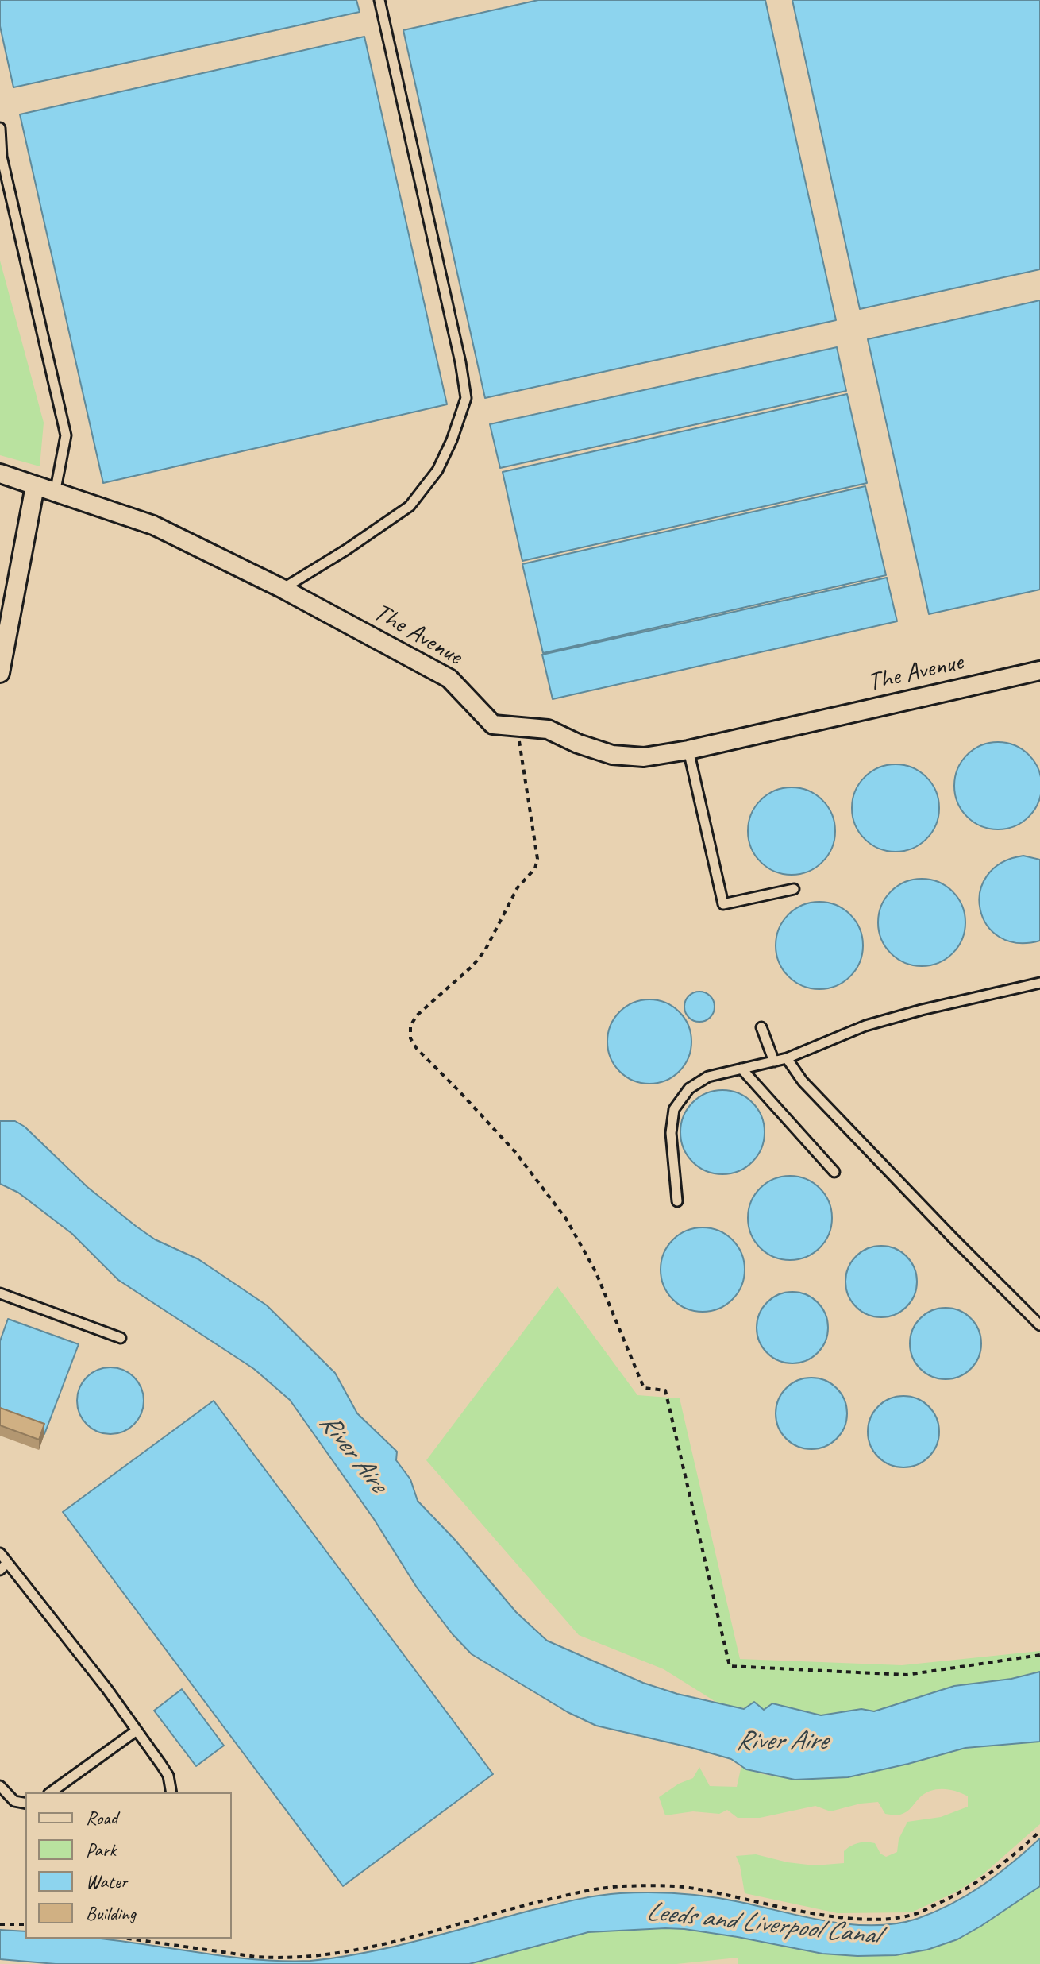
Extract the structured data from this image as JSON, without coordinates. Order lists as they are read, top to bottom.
{
  "streets": {
    "street": ["The Avenue"]
  },
  "water": ["River Aire", "Leeds and Liverpool Canal"],
  "legend": [
    "Road",
    "Park",
    "Water",
    "Building"
  ]
}
